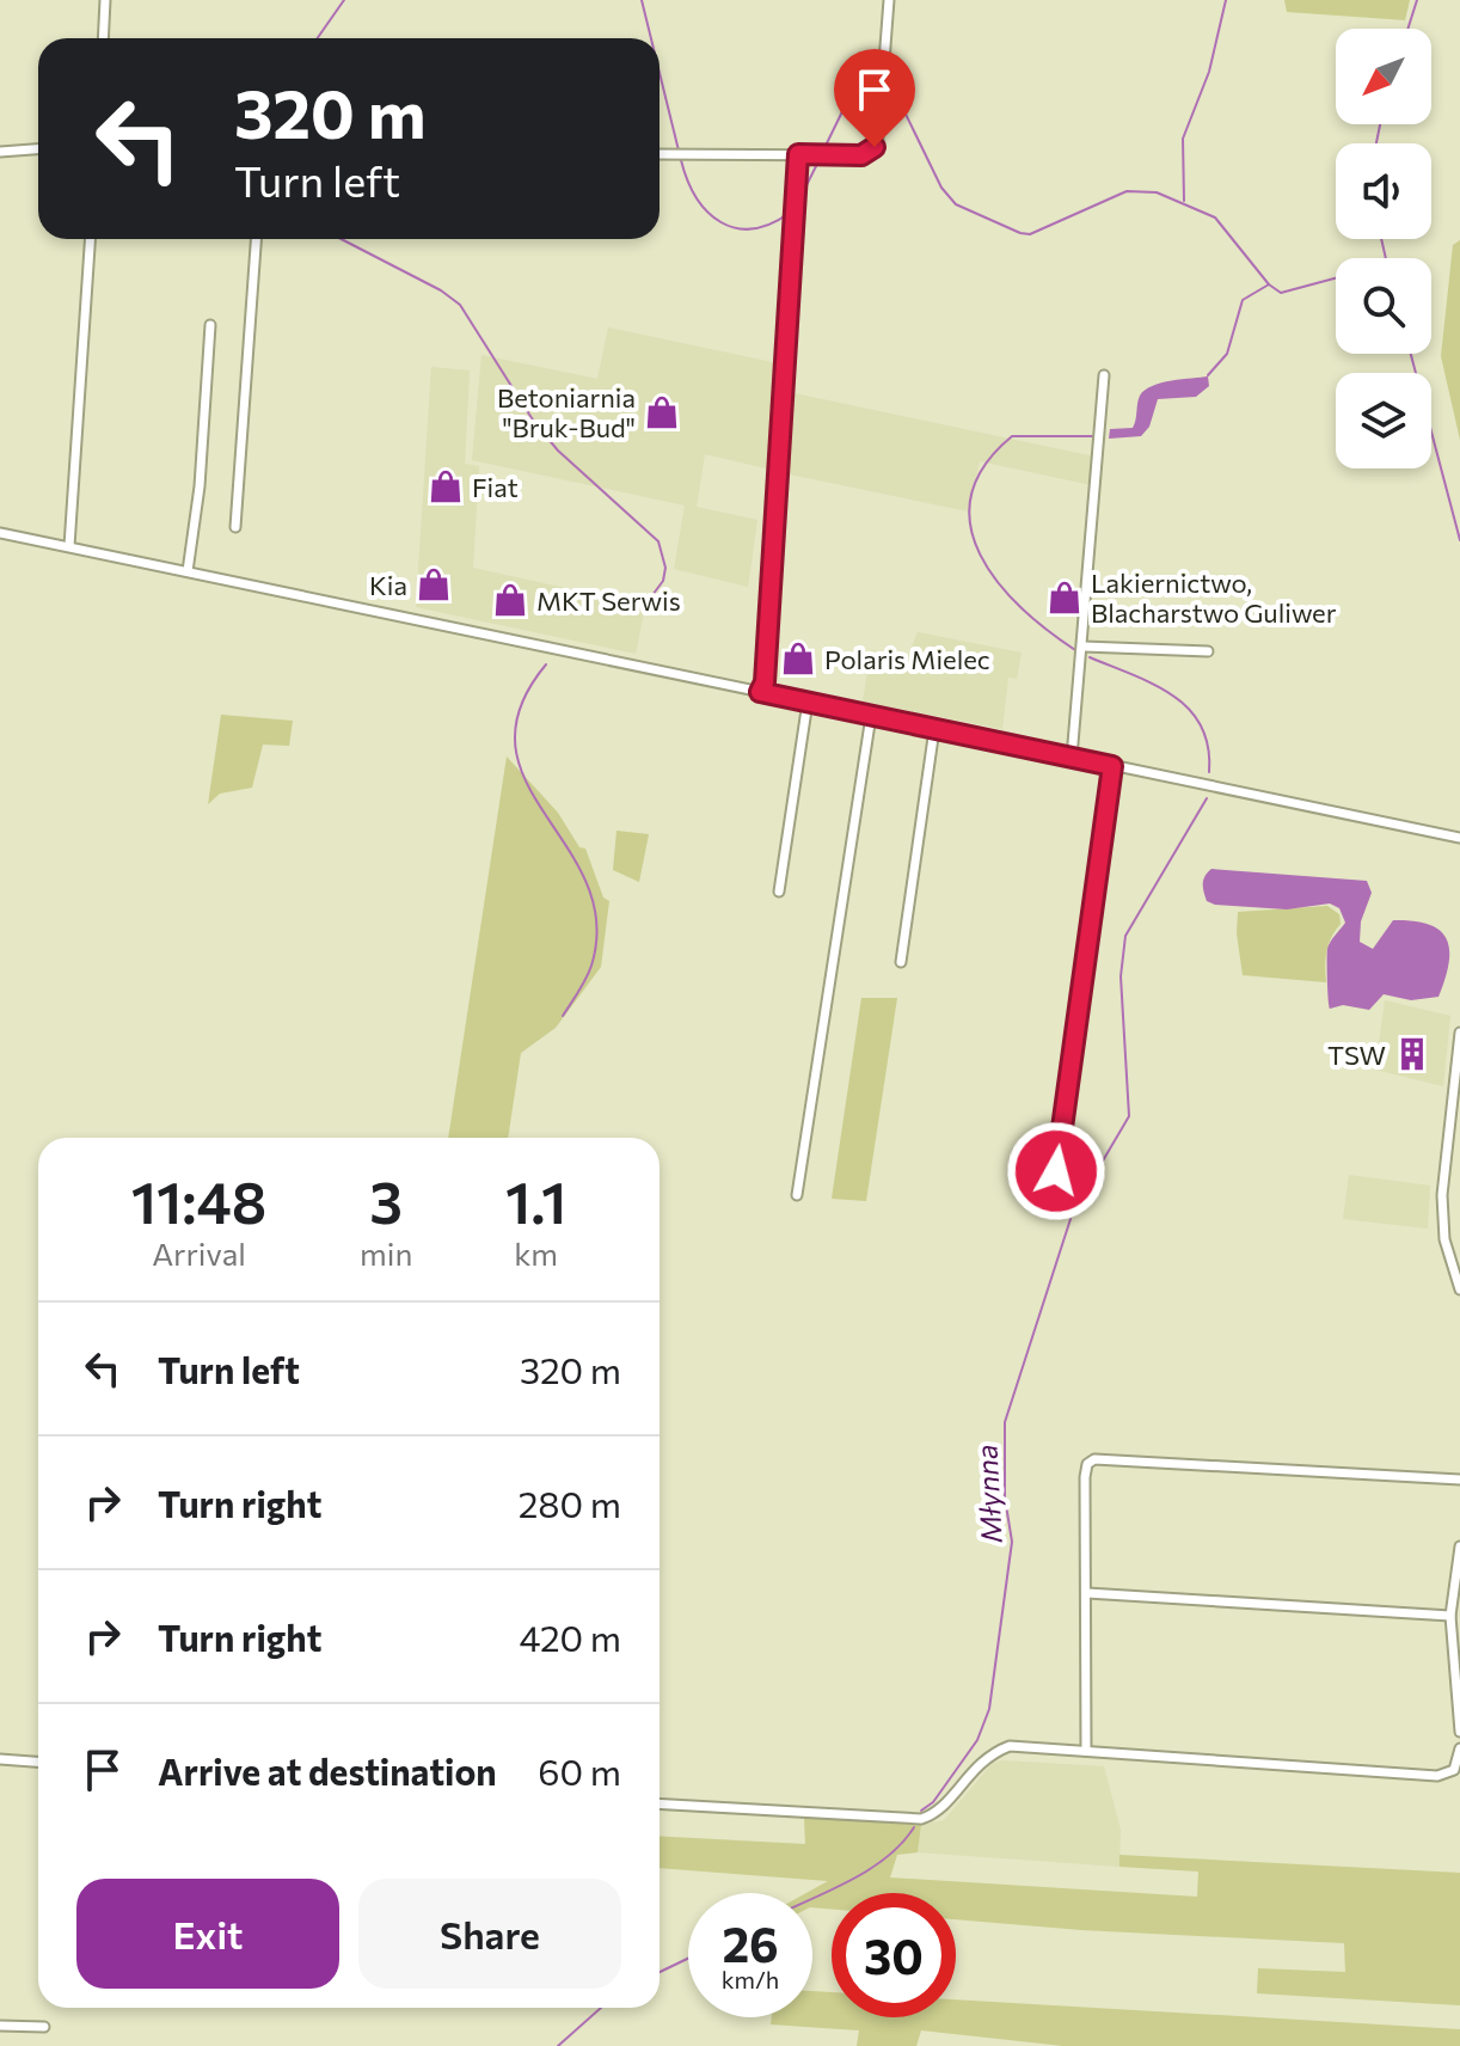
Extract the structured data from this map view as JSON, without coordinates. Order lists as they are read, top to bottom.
{
  "water": ["Młynna"],
  "places": {
    "shop": [
      "Betoniarnia \"Bruk-Bud\"",
      "Fiat",
      "Kia",
      "Lakiernictwo, Blacharstwo Guliwer",
      "MKT Serwis",
      "Polaris Mielec"
    ],
    "building": ["TSW"]
  },
  "north": "bottom left",
  "page": {
    "turn": ["320 m", "Turn left"],
    "eta": [
      "11:48",
      "Arrival",
      "3",
      "min",
      "1.1",
      "km"
    ],
    "list": [
      {
        "name": "Turn left",
        "value": "320 m"
      },
      {
        "name": "Turn right",
        "value": "280 m"
      },
      {
        "name": "Turn right",
        "value": "420 m"
      },
      {
        "name": "Arrive at destination",
        "value": "60 m"
      }
    ],
    "buttons": ["Exit", "Share"],
    "speed": "26 km/h",
    "limit": "30"
  }
}
